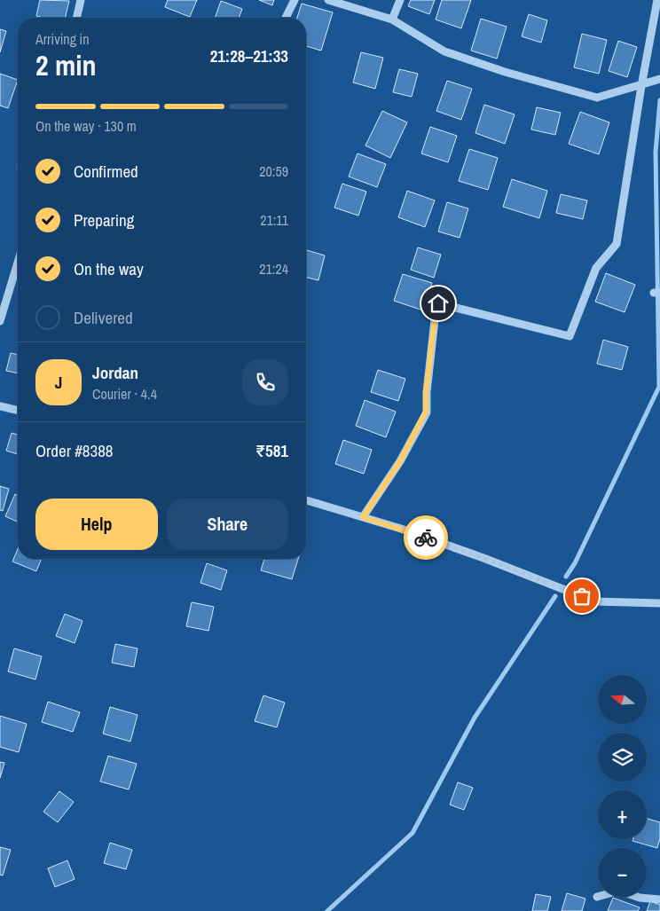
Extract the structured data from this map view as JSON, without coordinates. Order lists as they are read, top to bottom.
{
  "north": "left",
  "page": {
    "heading": ["2 min", "Arriving in", "21:28–21:33"],
    "panel": [
      "Jordan",
      "Courier · 4.4",
      "Order #8388",
      "₹581"
    ],
    "bar": "On the way · 130 m",
    "list": [
      ["Confirmed", "20:59"],
      ["Preparing", "21:11"],
      ["On the way", "21:24"],
      "Delivered"
    ],
    "round": "J",
    "buttons": ["Help", "Share"],
    "map_buttons": ["+", "−"]
  }
}
